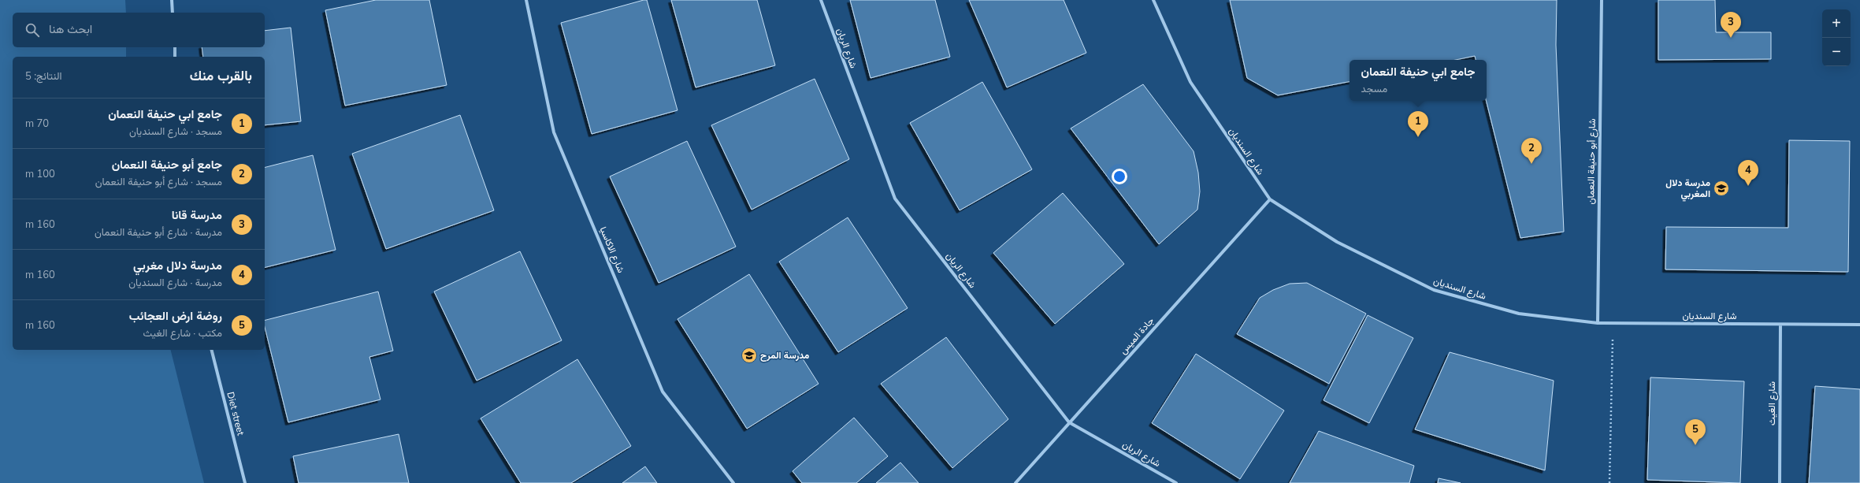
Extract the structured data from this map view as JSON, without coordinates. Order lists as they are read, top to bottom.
{
  "streets": {
    "street": [
      "شارع الريان",
      "شارع السنديان",
      "شارع أبو حنيفة النعمان",
      "شارع الاكاسيا",
      "جادة الميس",
      "شارع الغيث",
      "Diet street"
    ]
  },
  "crossings": [
    ["شارع الريان", "جادة الميس"],
    ["شارع السنديان", "شارع أبو حنيفة النعمان"],
    ["شارع السنديان", "جادة الميس"],
    ["شارع السنديان", "شارع الغيث"]
  ],
  "places": {
    "school or university": ["مدرسة دلال المغربي", "مدرسة المرح"]
  },
  "page": {
    "map_buttons": ["+", "−"],
    "pins": [
      "3",
      "1",
      "2",
      "4",
      "5"
    ],
    "search": "ابحث هنا",
    "heading": ["بالقرب منك", "النتائج: 5"],
    "popup": ["جامع ابي حنيفة النعمان", "مسجد"],
    "list": [
      {
        "mark": "1",
        "name": "جامع ابي حنيفة النعمان",
        "note": "مسجد · شارع السنديان",
        "value": "70 m"
      },
      {
        "mark": "2",
        "name": "جامع أبو حنيفة النعمان",
        "note": "مسجد · شارع أبو حنيفة النعمان",
        "value": "100 m"
      },
      {
        "mark": "3",
        "name": "مدرسة قانا",
        "note": "مدرسة · شارع أبو حنيفة النعمان",
        "value": "160 m"
      },
      {
        "mark": "4",
        "name": "مدرسة دلال مغربي",
        "note": "مدرسة · شارع السنديان",
        "value": "160 m"
      },
      {
        "mark": "5",
        "name": "روضة ارض العجائب",
        "note": "مكتب · شارع الغيث",
        "value": "160 m"
      }
    ]
  }
}
